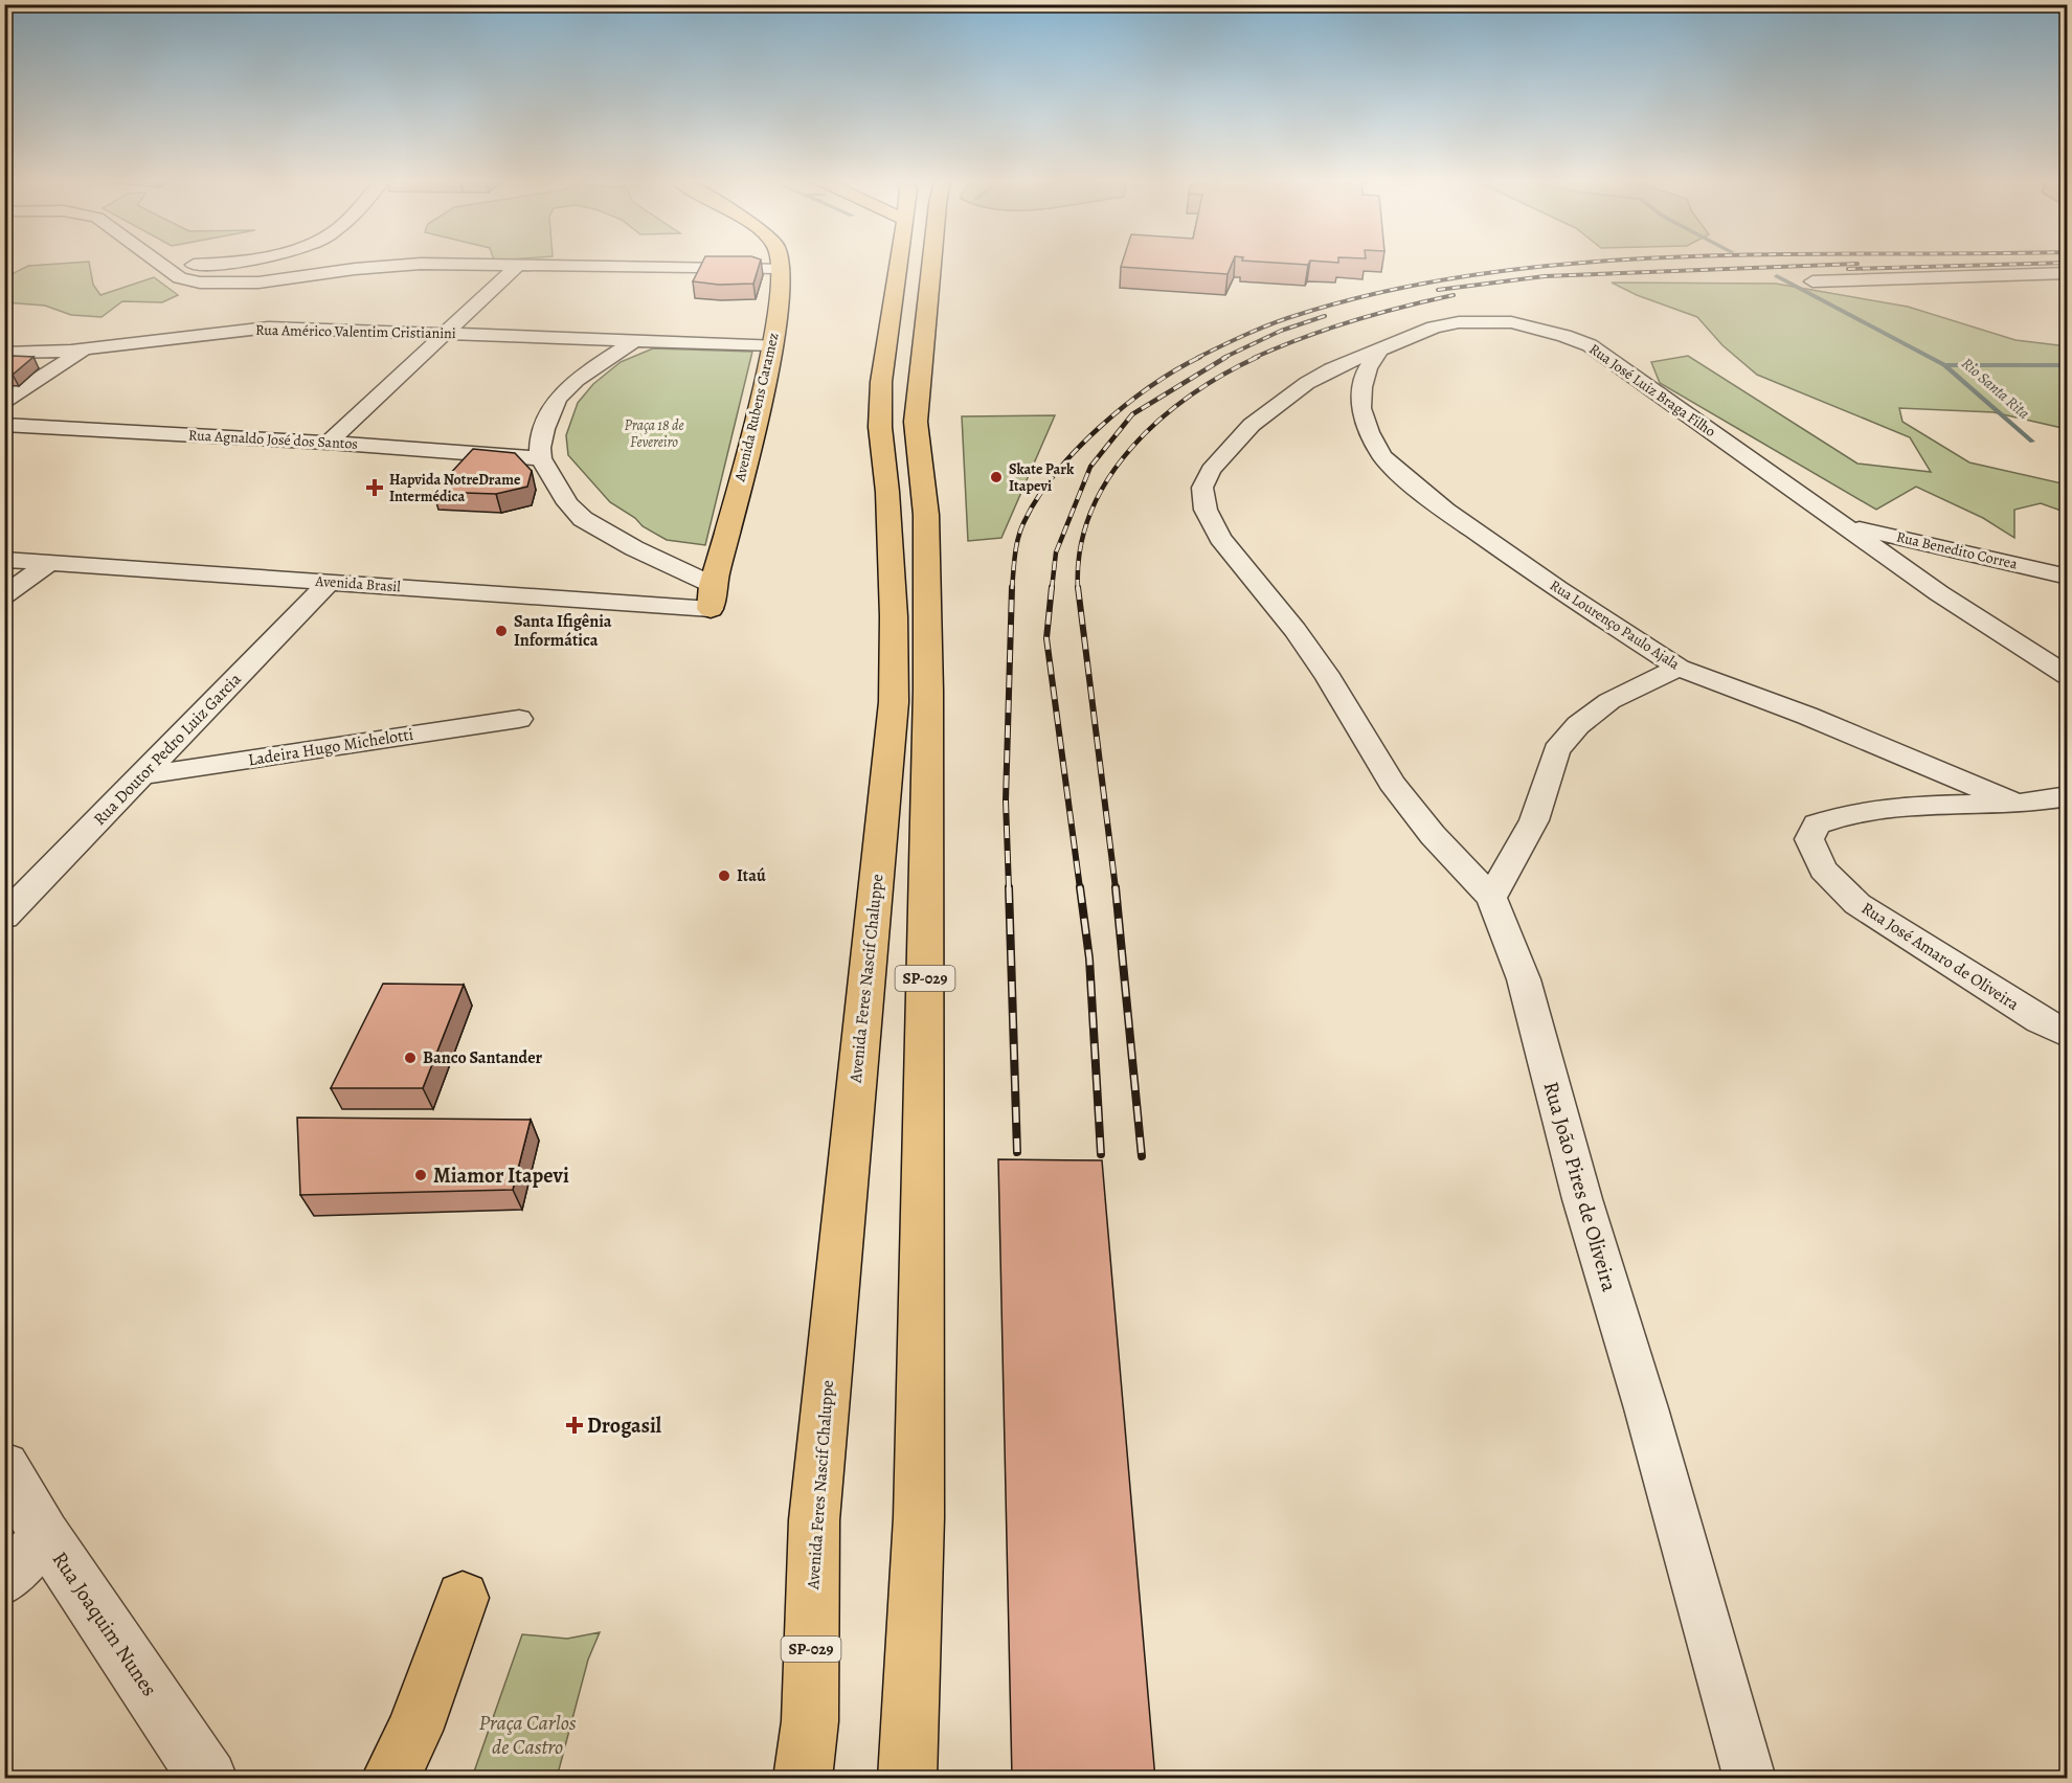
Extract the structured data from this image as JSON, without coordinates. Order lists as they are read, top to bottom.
{
  "streets": {
    "main road": ["Avenida Rubens Caramez", "Avenida Feres Nascif Chaluppe", "SP-029"],
    "street": [
      "Rua Américo Valentim Cristianini",
      "Rua José Luiz Braga Filho",
      "Rua Agnaldo José dos Santos",
      "Rua Benedito Correa",
      "Avenida Brasil",
      "Rua Lourenço Paulo Ajala",
      "Ladeira Hugo Michelotti",
      "Rua Doutor Pedro Luiz Garcia",
      "Rua José Amaro de Oliveira",
      "Rua João Pires de Oliveira",
      "Rua Joaquim Nunes"
    ]
  },
  "crossings": [
    ["Rua José Luiz Braga Filho", "Rua Benedito Correa"],
    ["Rua José Luiz Braga Filho", "Rua Lourenço Paulo Ajala"],
    ["Rua José Luiz Braga Filho", "Rua João Pires de Oliveira"],
    ["Avenida Rubens Caramez", "Avenida Brasil"],
    ["Avenida Brasil", "Rua Doutor Pedro Luiz Garcia"],
    ["Rua Lourenço Paulo Ajala", "Rua José Amaro de Oliveira"],
    ["Ladeira Hugo Michelotti", "Rua Doutor Pedro Luiz Garcia"]
  ],
  "water": ["Rio Santa Rita"],
  "parks": ["Praça 18 de Fevereiro", "Praça Carlos de Castro"],
  "places": {
    "other": [
      "Skate Park Itapevi",
      "Santa Ifigênia Informática",
      "Itaú",
      "Banco Santander",
      "Miamor Itapevi"
    ],
    "health": ["Hapvida NotreDrame Intermédica", "Drogasil"]
  }
}
